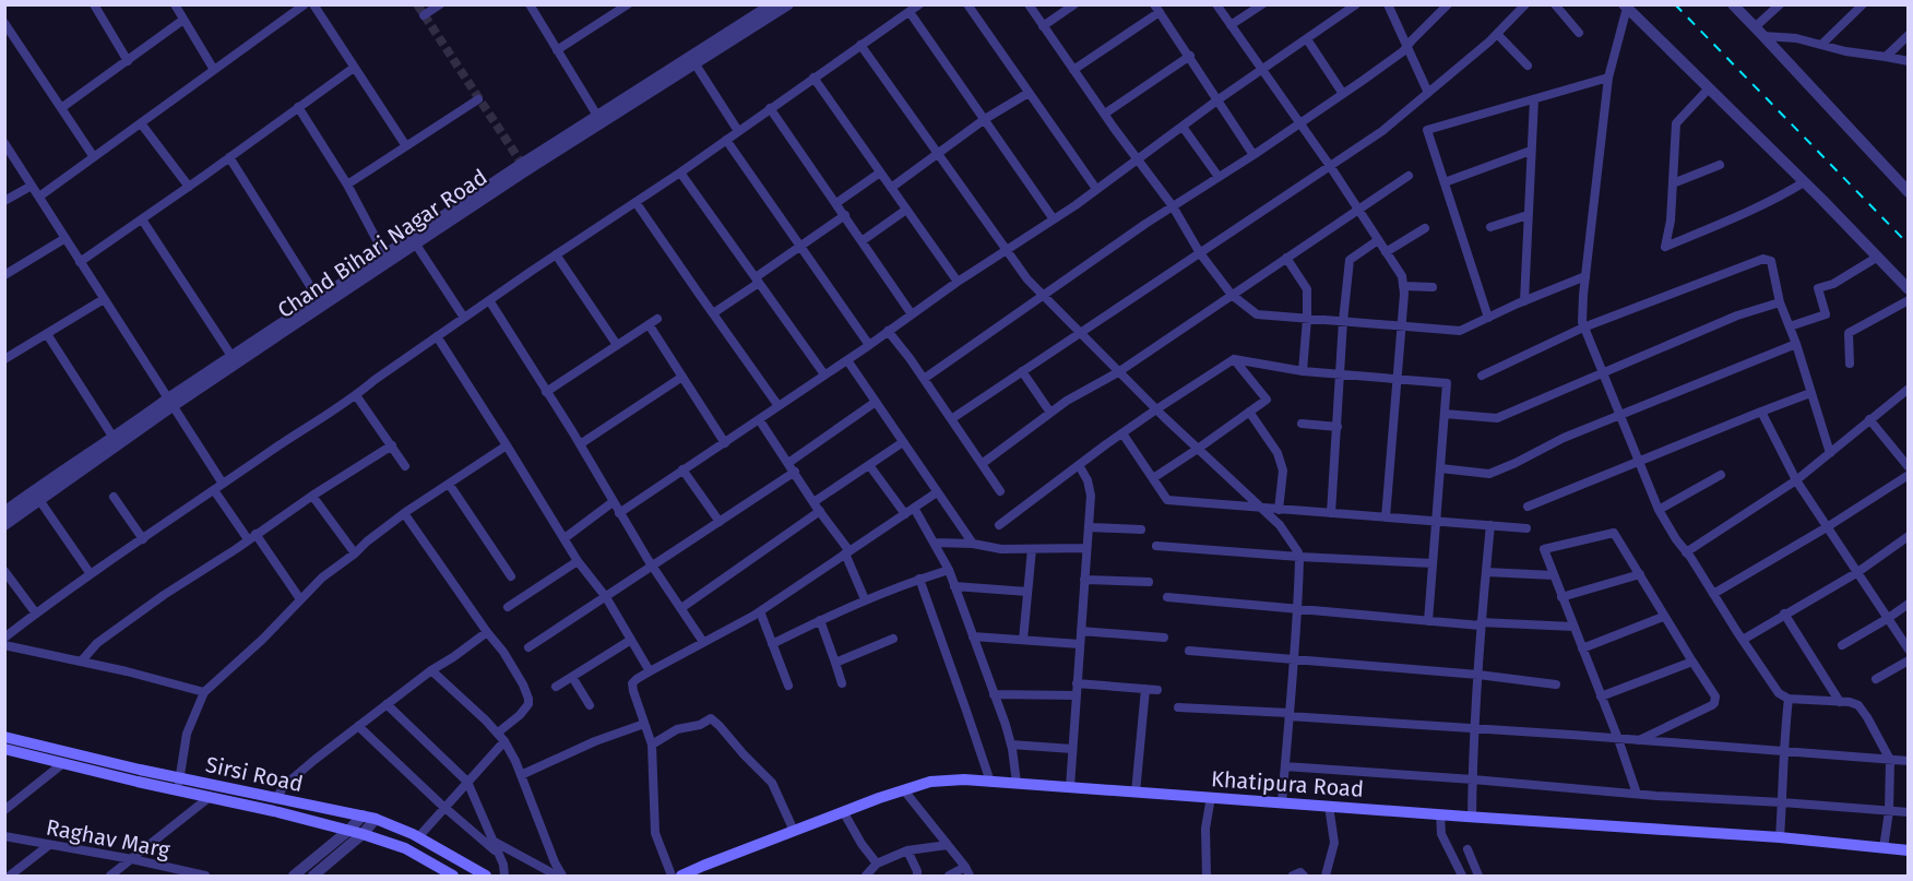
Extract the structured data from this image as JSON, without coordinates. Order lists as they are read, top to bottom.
{
  "streets": {
    "main road": ["Sirsi Road", "Khatipura Road"],
    "street": ["Chand Bihari Nagar Road", "Raghav Marg"]
  }
}
